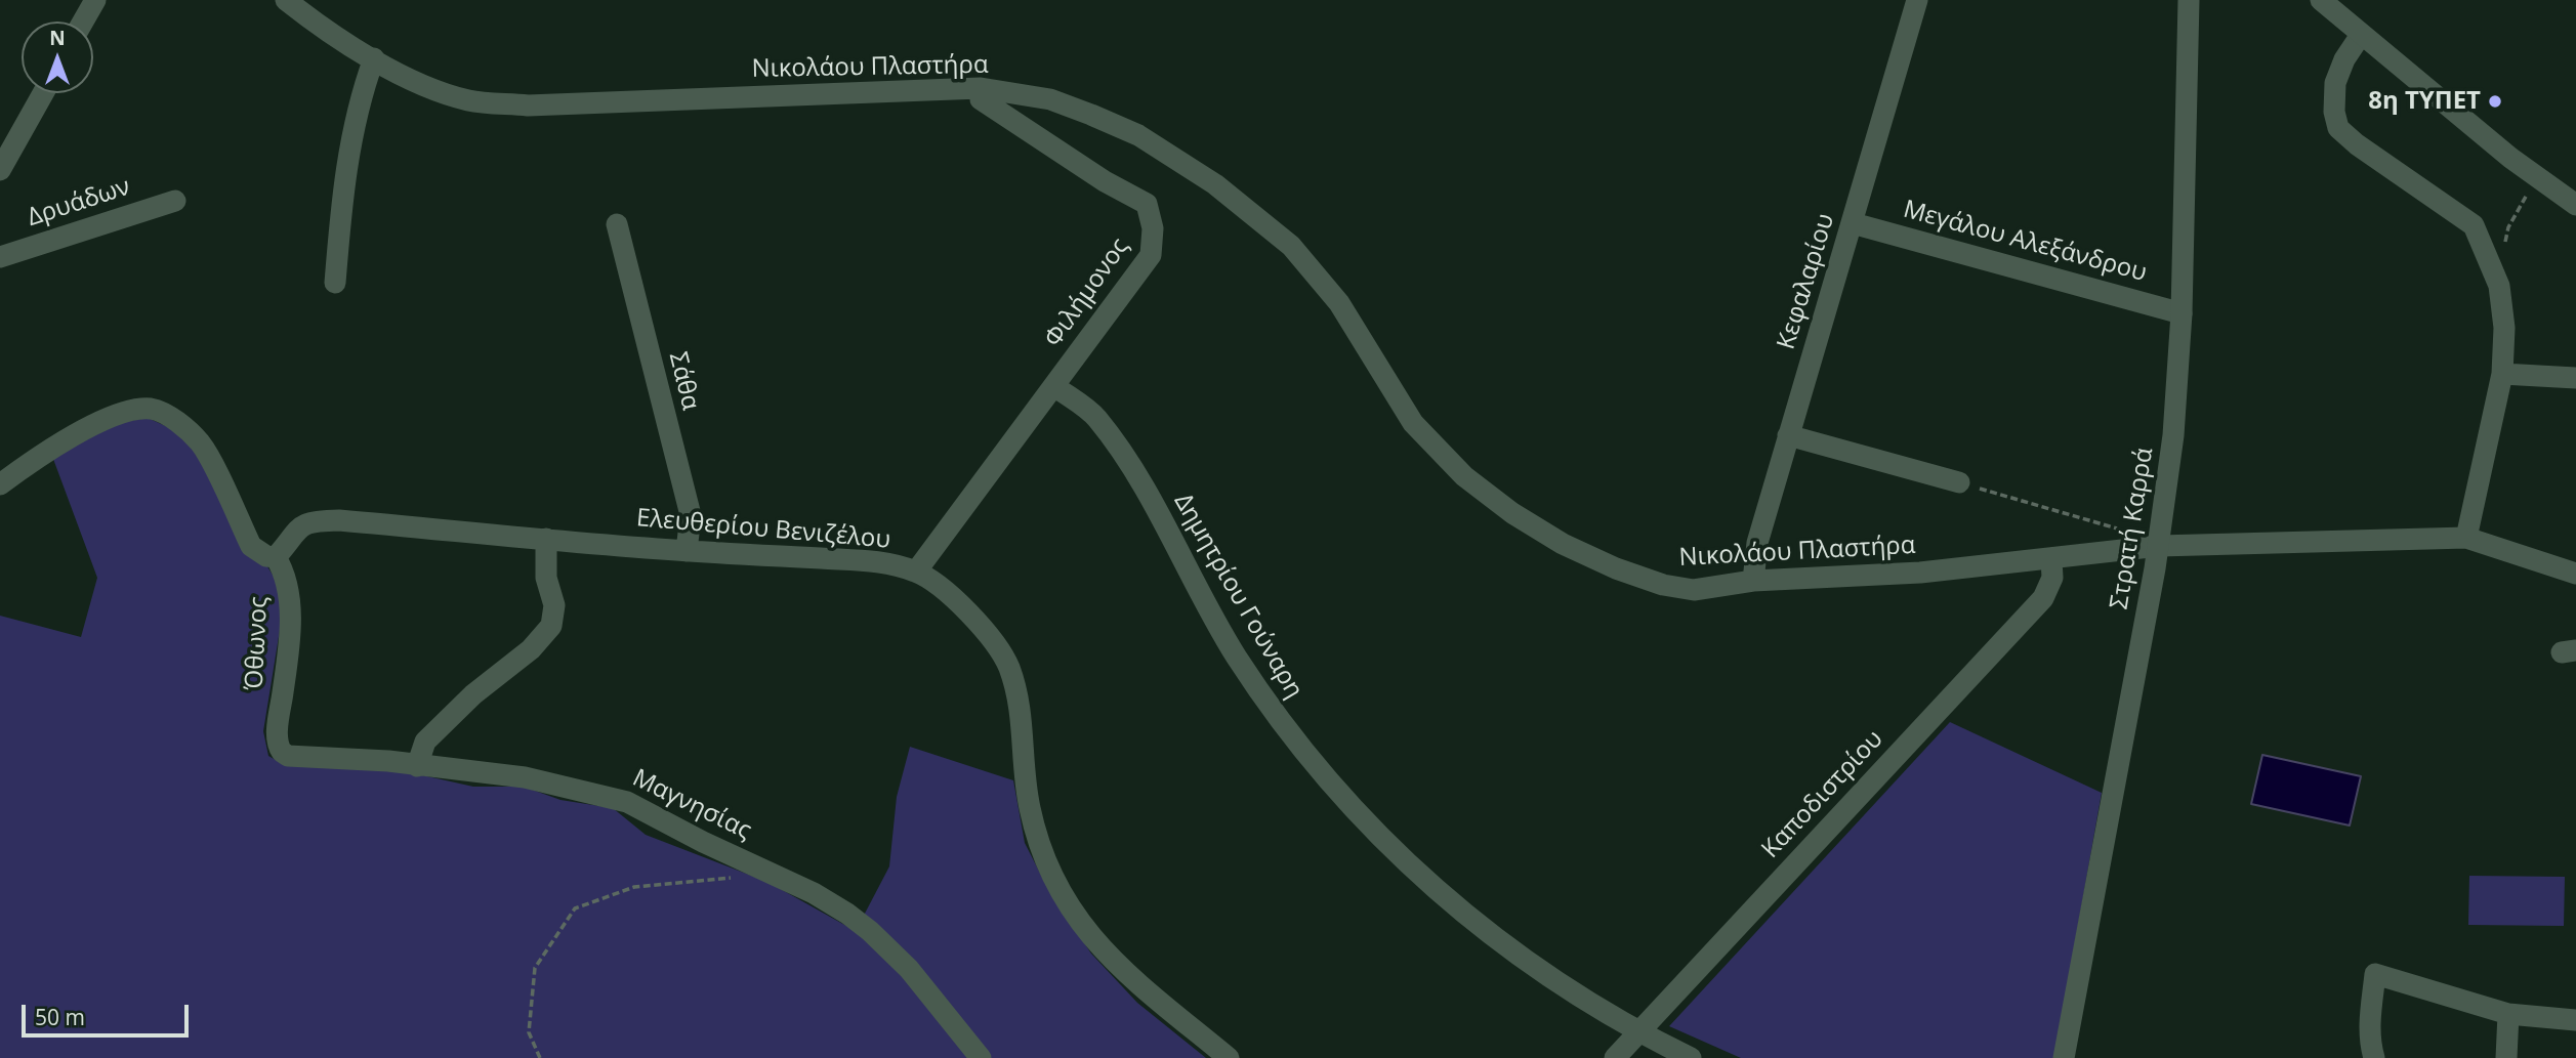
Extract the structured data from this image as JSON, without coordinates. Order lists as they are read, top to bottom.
{
  "streets": {
    "street": [
      "Νικολάου Πλαστήρα",
      "Δρυάδων",
      "Μεγάλου Αλεξάνδρου",
      "Κεφαλαρίου",
      "Φιλήμονος",
      "Σάθα",
      "Στρατή Καρρά",
      "Ελευθερίου Βενιζέλου",
      "Δημητρίου Γούναρη",
      "Όθωνος",
      "Καποδιστρίου",
      "Μαγνησίας"
    ]
  },
  "crossings": [
    ["Νικολάου Πλαστήρα", "Κεφαλαρίου"],
    ["Νικολάου Πλαστήρα", "Φιλήμονος"],
    ["Νικολάου Πλαστήρα", "Στρατή Καρρά"],
    ["Νικολάου Πλαστήρα", "Καποδιστρίου"],
    ["Μεγάλου Αλεξάνδρου", "Κεφαλαρίου"],
    ["Μεγάλου Αλεξάνδρου", "Στρατή Καρρά"],
    ["Φιλήμονος", "Ελευθερίου Βενιζέλου"],
    ["Φιλήμονος", "Δημητρίου Γούναρη"],
    ["Σάθα", "Ελευθερίου Βενιζέλου"],
    ["Ελευθερίου Βενιζέλου", "Όθωνος"],
    ["Δημητρίου Γούναρη", "Καποδιστρίου"],
    ["Όθωνος", "Μαγνησίας"]
  ],
  "places": ["8η ΤΥΠΕΤ"],
  "scale_bar": "50 m",
  "north": "top"
}
